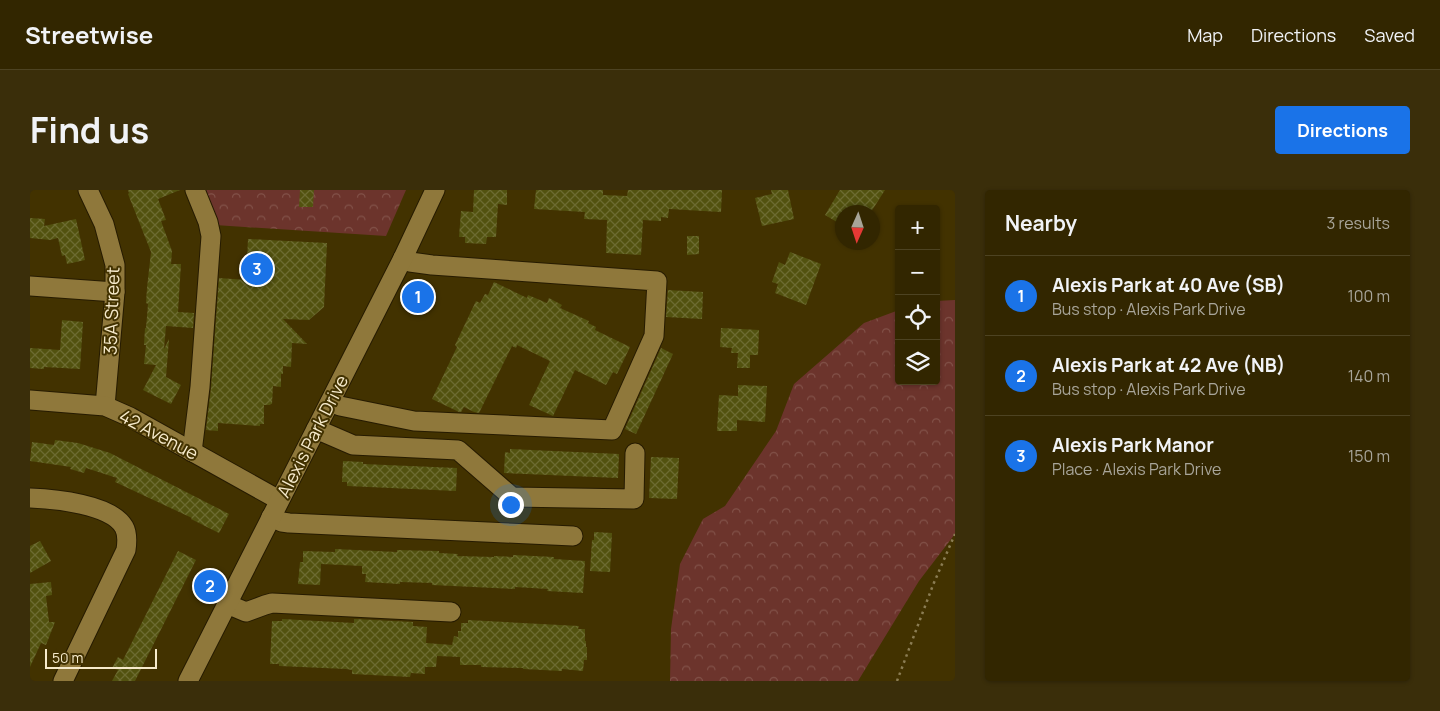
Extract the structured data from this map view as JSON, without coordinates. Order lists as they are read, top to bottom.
{
  "streets": {
    "street": ["35A Street", "42 Avenue", "Alexis Park Drive"]
  },
  "crossings": [
    ["35A Street", "42 Avenue"],
    ["42 Avenue", "Alexis Park Drive"]
  ],
  "scale_bar": "50 m",
  "north": "bottom",
  "page": {
    "header": "Streetwise",
    "nav": ["Map", "Directions", "Saved"],
    "title": "Find us",
    "buttons": "Directions",
    "heading": ["Nearby", "3 results"],
    "map_buttons": ["+", "−"],
    "pins": ["3", "1", "2"],
    "list": [
      {
        "mark": "1",
        "name": "Alexis Park at 40 Ave (SB)",
        "note": "Bus stop · Alexis Park Drive",
        "value": "100 m"
      },
      {
        "mark": "2",
        "name": "Alexis Park at 42 Ave (NB)",
        "note": "Bus stop · Alexis Park Drive",
        "value": "140 m"
      },
      {
        "mark": "3",
        "name": "Alexis Park Manor",
        "note": "Place · Alexis Park Drive",
        "value": "150 m"
      }
    ],
    "scale": "50 m"
  }
}
